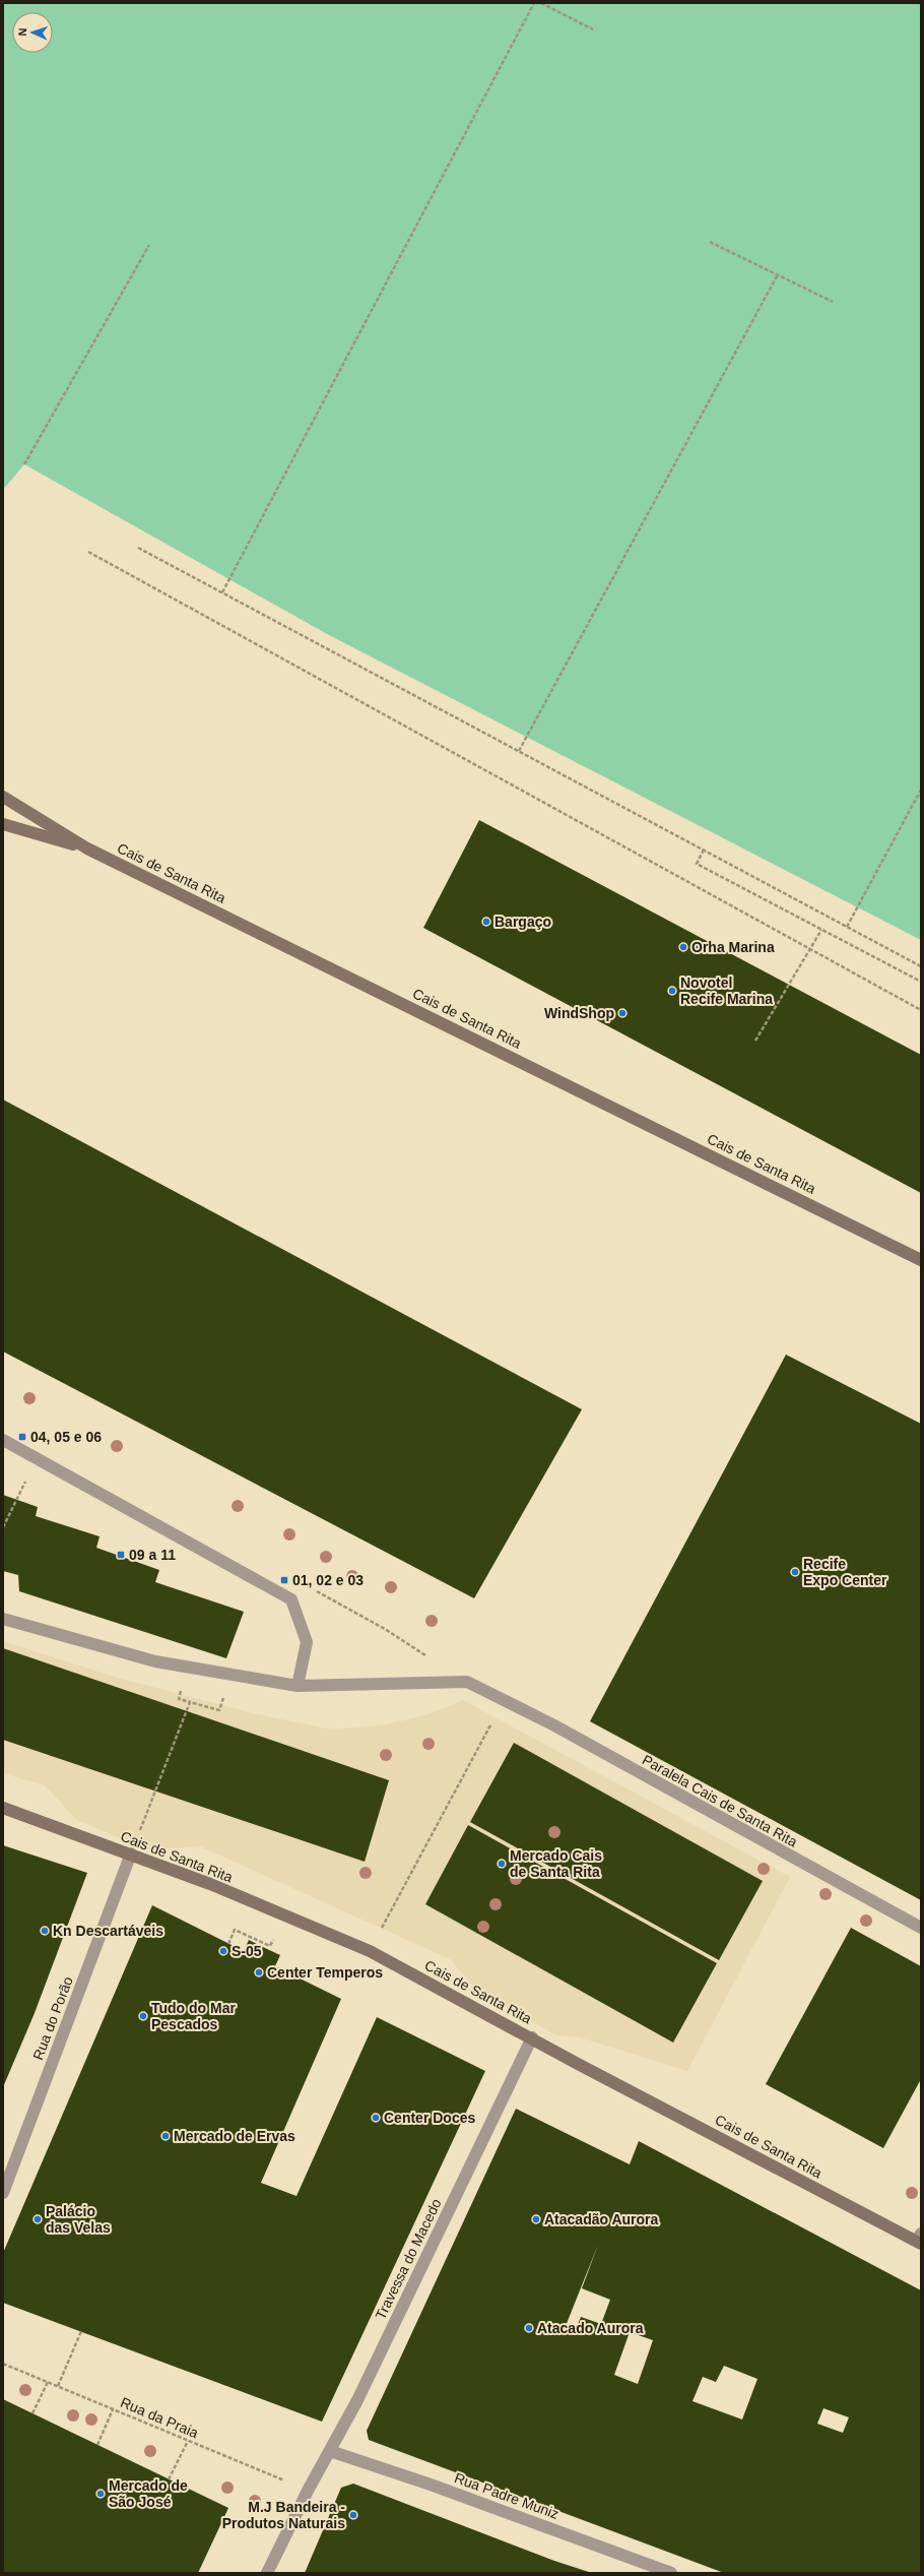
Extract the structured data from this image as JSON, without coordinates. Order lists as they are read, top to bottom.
{
  "streets": {
    "main road": ["Cais de Santa Rita"],
    "street": [
      "Paralela Cais de Santa Rita",
      "Rua do Porão",
      "Travessa do Macedo",
      "Rua Padre Muniz"
    ],
    "path": ["Rua da Praia"]
  },
  "crossings": [
    ["Cais de Santa Rita", "Rua do Porão"],
    ["Cais de Santa Rita", "Travessa do Macedo"],
    ["Travessa do Macedo", "Rua da Praia"],
    ["Travessa do Macedo", "Rua Padre Muniz"]
  ],
  "places": {
    "other": [
      "Bargaço",
      "Orha Marina",
      "Novotel Recife Marina",
      "WindShop",
      "Recife Expo Center",
      "Mercado Cais de Santa Rita",
      "Kn Descartáveis",
      "S-05",
      "Center Temperos",
      "Tudo do Mar Pescados",
      "Center Doces",
      "Mercado de Ervas",
      "Palácio das Velas",
      "Atacadão Aurora",
      "Atacado Aurora",
      "Mercado de São José",
      "M.J Bandeira - Produtos Naturais"
    ],
    "transit": ["04, 05 e 06", "09 a 11", "01, 02 e 03"]
  },
  "north": "left"
}
